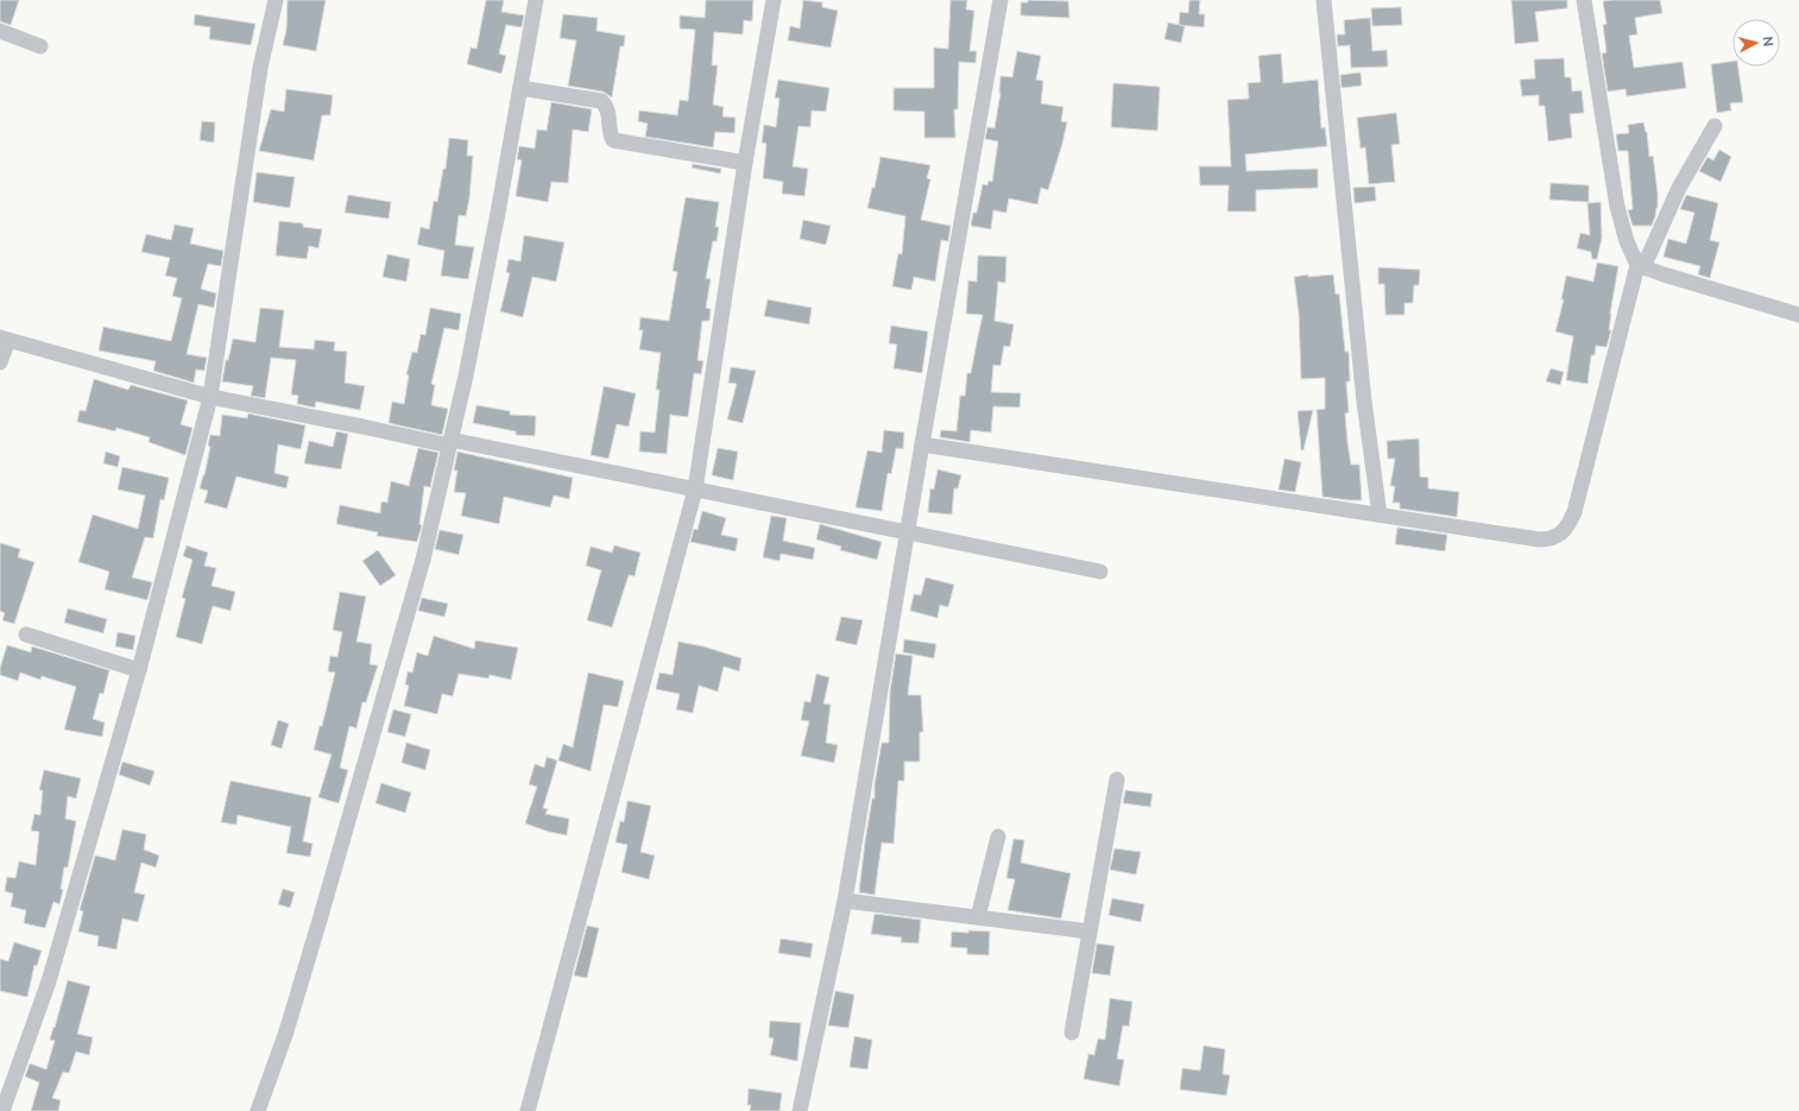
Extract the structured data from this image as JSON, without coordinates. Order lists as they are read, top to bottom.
{
  "north": "right"
}
